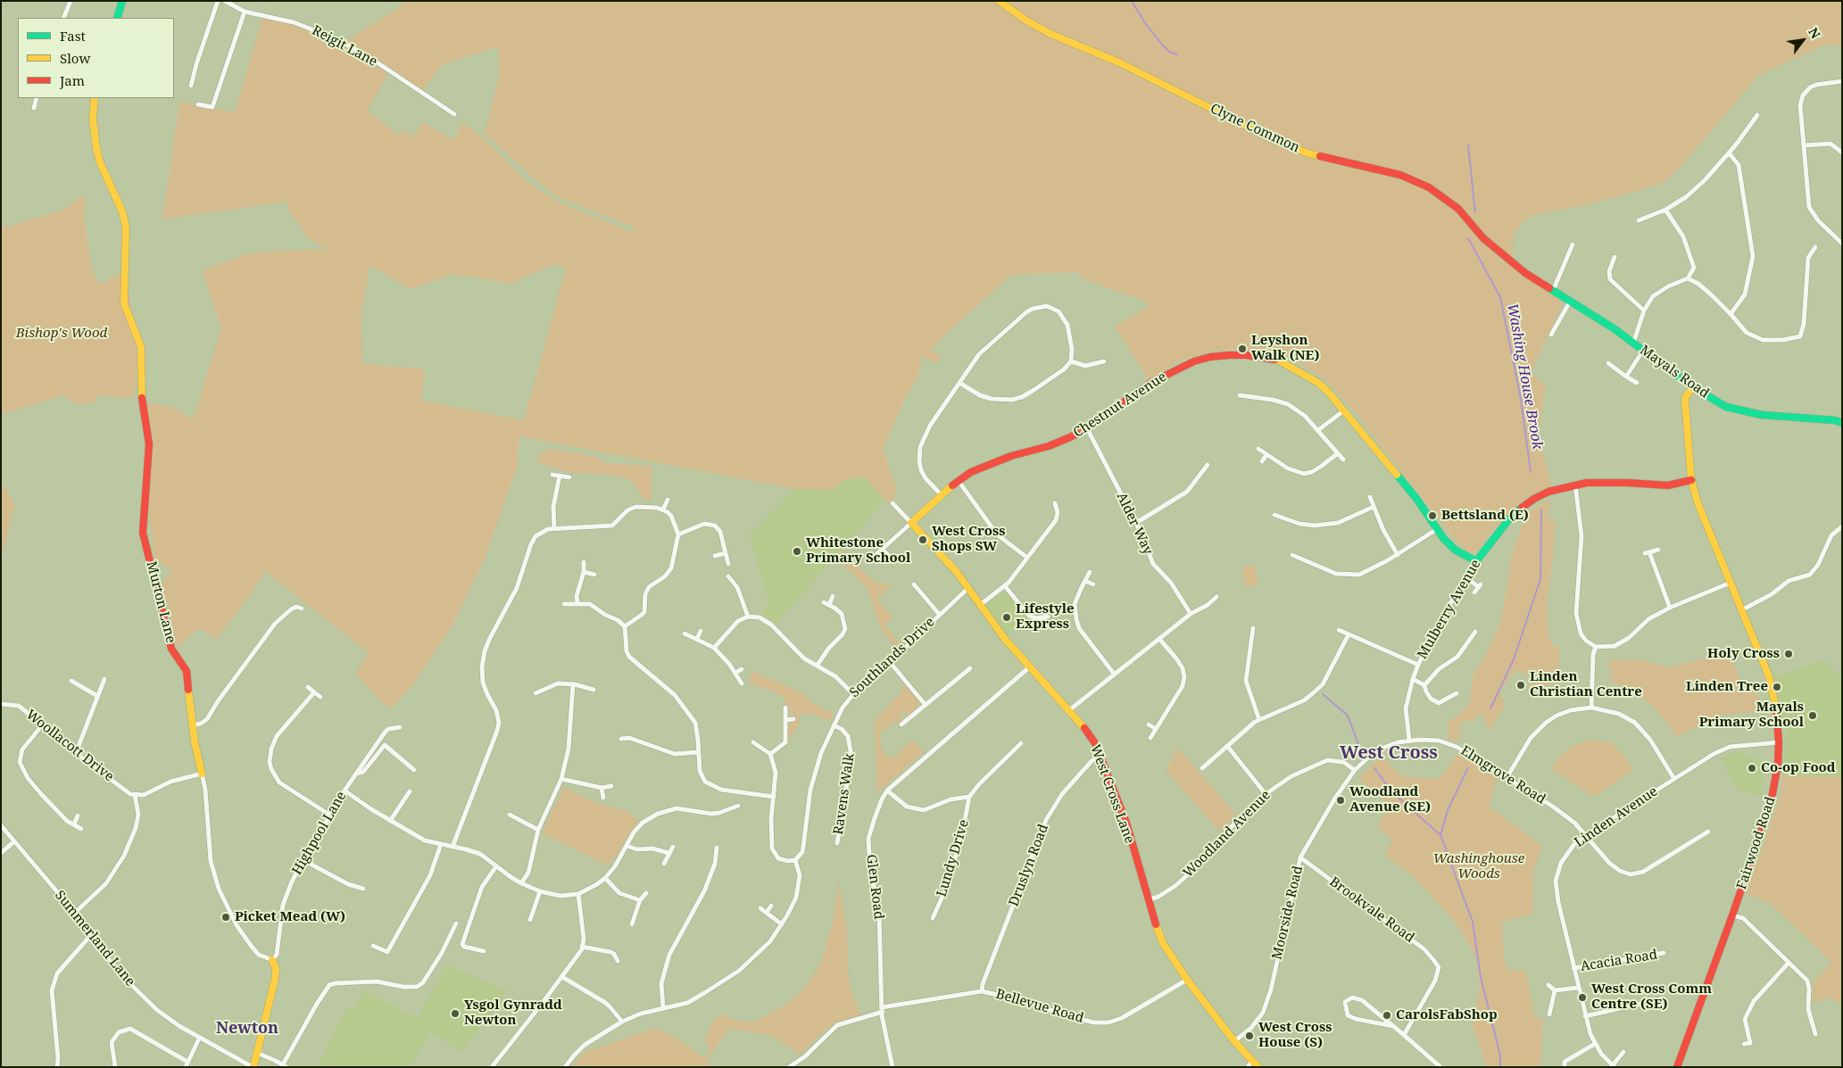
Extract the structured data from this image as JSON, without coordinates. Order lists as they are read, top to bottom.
{
  "streets": {
    "street": [
      "Reigit Lane",
      "Clyne Common",
      "Mayals Road",
      "Chestnut Avenue",
      "Alder Way",
      "Murton Lane",
      "Mulberry Avenue",
      "Southlands Drive",
      "Woollacott Drive",
      "Elmgrove Road",
      "Ravens Walk",
      "West Cross Lane",
      "Linden Avenue",
      "Highpool Lane",
      "Woodland Avenue",
      "Fairwood Road",
      "Lundy Drive",
      "Druslyn Road",
      "Glen Road",
      "Brookvale Road",
      "Moorside Road",
      "Summerland Lane",
      "Acacia Road",
      "Bellevue Road"
    ]
  },
  "crossings": [
    ["Clyne Common", "Mayals Road"],
    ["Mayals Road", "Fairwood Road"],
    ["Chestnut Avenue", "Alder Way"],
    ["Chestnut Avenue", "Mulberry Avenue"],
    ["Chestnut Avenue", "West Cross Lane"],
    ["Murton Lane", "Highpool Lane"],
    ["Mulberry Avenue", "Elmgrove Road"],
    ["Mulberry Avenue", "Fairwood Road"],
    ["Southlands Drive", "Ravens Walk"],
    ["Southlands Drive", "West Cross Lane"],
    ["Elmgrove Road", "Linden Avenue"],
    ["Elmgrove Road", "Moorside Road"],
    ["West Cross Lane", "Woodland Avenue"],
    ["West Cross Lane", "Druslyn Road"],
    ["West Cross Lane", "Glen Road"],
    ["West Cross Lane", "Moorside Road"],
    ["West Cross Lane", "Bellevue Road"],
    ["Linden Avenue", "Fairwood Road"],
    ["Linden Avenue", "Acacia Road"],
    ["Woodland Avenue", "Moorside Road"],
    ["Lundy Drive", "Glen Road"],
    ["Druslyn Road", "Bellevue Road"],
    ["Glen Road", "Bellevue Road"],
    ["Brookvale Road", "Moorside Road"]
  ],
  "districts": ["West Cross", "Newton"],
  "water": ["Washing House Brook"],
  "parks": ["Bishop's Wood", "Washinghouse Woods"],
  "places": [
    "Leyshon Walk (NE)",
    "Bettsland (E)",
    "West Cross Shops SW",
    "Whitestone Primary School",
    "Lifestyle Express",
    "Holy Cross",
    "Linden Christian Centre",
    "Linden Tree",
    "Mayals Primary School",
    "Co-op Food",
    "Woodland Avenue (SE)",
    "Picket Mead (W)",
    "West Cross Comm Centre (SE)",
    "Ysgol Gynradd Newton",
    "CarolsFabShop",
    "West Cross House (S)"
  ],
  "legend": ["Fast", "Slow", "Jam"],
  "north": "top right"
}
